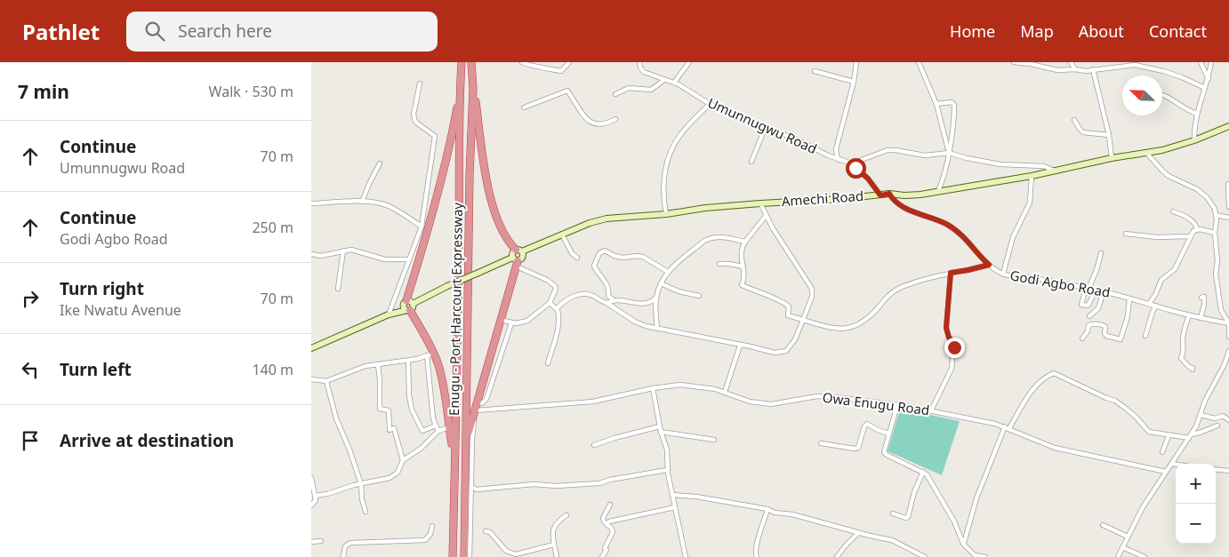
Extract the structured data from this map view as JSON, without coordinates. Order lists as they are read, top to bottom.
{
  "streets": {
    "highway": ["Enugu - Port Harcourt Expressway"],
    "main road": ["Amechi Road"],
    "street": ["Umunnugwu Road", "Godi Agbo Road", "Owa Enugu Road"]
  },
  "crossings": [
    ["Umunnugwu Road", "Amechi Road"],
    ["Amechi Road", "Godi Agbo Road"]
  ],
  "north": "top left",
  "page": {
    "header": "Pathlet",
    "search": "Search here",
    "nav": [
      "Home",
      "Map",
      "About",
      "Contact"
    ],
    "heading": ["7 min", "Walk · 530 m"],
    "list": [
      ["Continue", "Umunnugwu Road", "70 m"],
      ["Continue", "Godi Agbo Road", "250 m"],
      ["Turn right", "Ike Nwatu Avenue", "70 m"],
      ["Turn left", "140 m"],
      "Arrive at destination"
    ],
    "map_buttons": ["+", "−"]
  }
}
